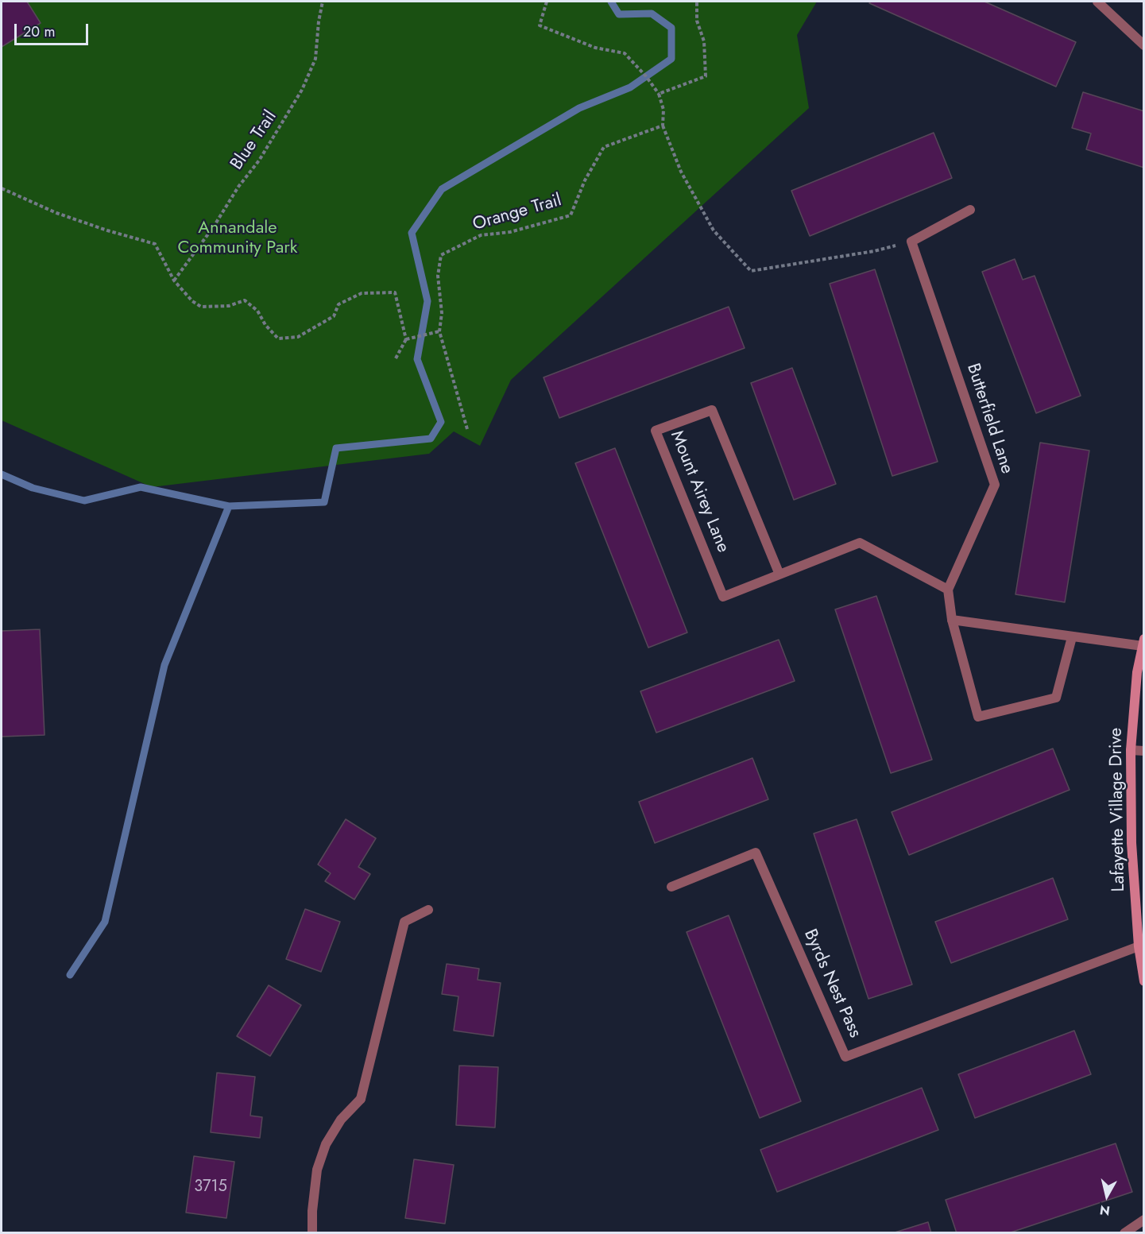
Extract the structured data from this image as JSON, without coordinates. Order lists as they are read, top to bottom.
{
  "streets": {
    "street": [
      "Butterfield Lane",
      "Mount Airey Lane",
      "Lafayette Village Drive",
      "Byrds Nest Pass"
    ],
    "path": ["Blue Trail", "Orange Trail"]
  },
  "crossings": [
    ["Butterfield Lane", "Mount Airey Lane"],
    ["Lafayette Village Drive", "Byrds Nest Pass"]
  ],
  "parks": ["Annandale Community Park"],
  "house_numbers": ["3715"],
  "scale_bar": "20 m",
  "north": "bottom"
}
